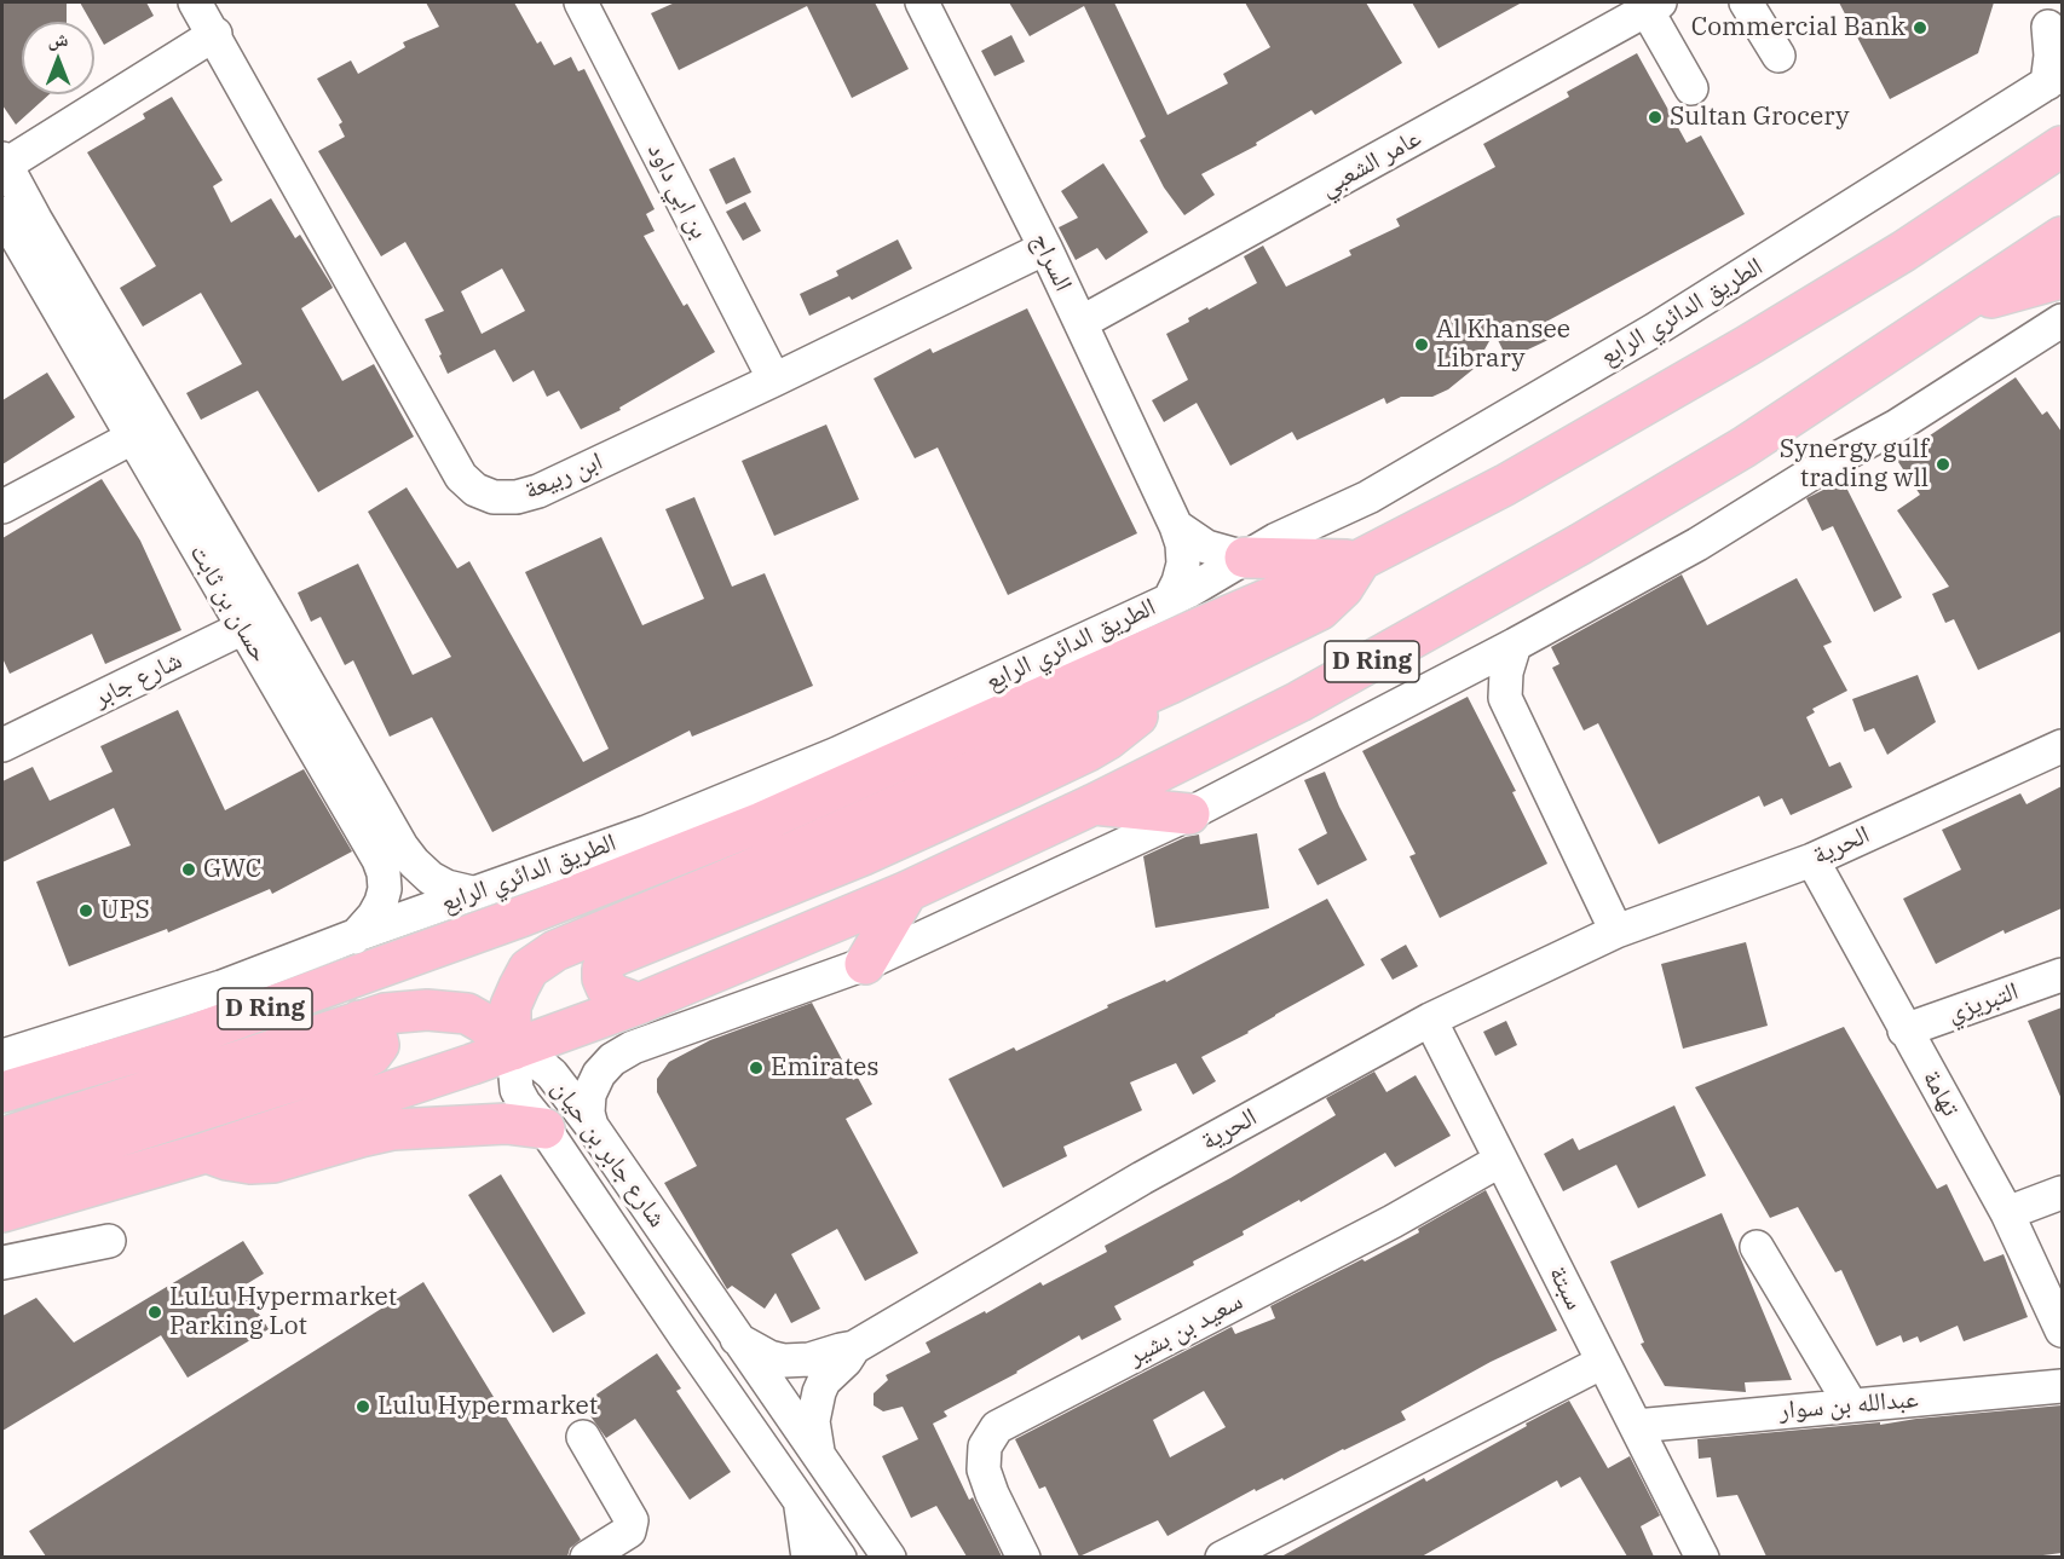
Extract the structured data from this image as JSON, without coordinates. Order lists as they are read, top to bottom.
{
  "streets": {
    "main road": ["الطريق الدائري الرابع", "D Ring"],
    "street": [
      "عامر الشعبي",
      "بن ابي داود",
      "السراج",
      "ابن ربيعة",
      "حسان بن ثابت",
      "شارع جابر",
      "الحرية",
      "التبريزي",
      "تهامة",
      "شارع جابر بن حيان",
      "سبتة",
      "سعيد بن بشير",
      "عبدالله بن سوار"
    ]
  },
  "crossings": [
    ["عامر الشعبي", "السراج"],
    ["بن ابي داود", "ابن ربيعة"],
    ["السراج", "الطريق الدائري الرابع"],
    ["السراج", "ابن ربيعة"],
    ["الطريق الدائري الرابع", "حسان بن ثابت"],
    ["حسان بن ثابت", "شارع جابر"],
    ["D Ring", "شارع جابر بن حيان"],
    ["الحرية", "تهامة"],
    ["الحرية", "شارع جابر بن حيان"],
    ["الحرية", "سبتة"],
    ["التبريزي", "تهامة"],
    ["سبتة", "سعيد بن بشير"],
    ["سبتة", "عبدالله بن سوار"]
  ],
  "places": [
    "Commercial Bank",
    "Sultan Grocery",
    "Al Khansee Library",
    "Synergy gulf trading wll",
    "GWC",
    "UPS",
    "Emirates",
    "LuLu Hypermarket Parking Lot",
    "Lulu Hypermarket"
  ],
  "north": "top"
}
